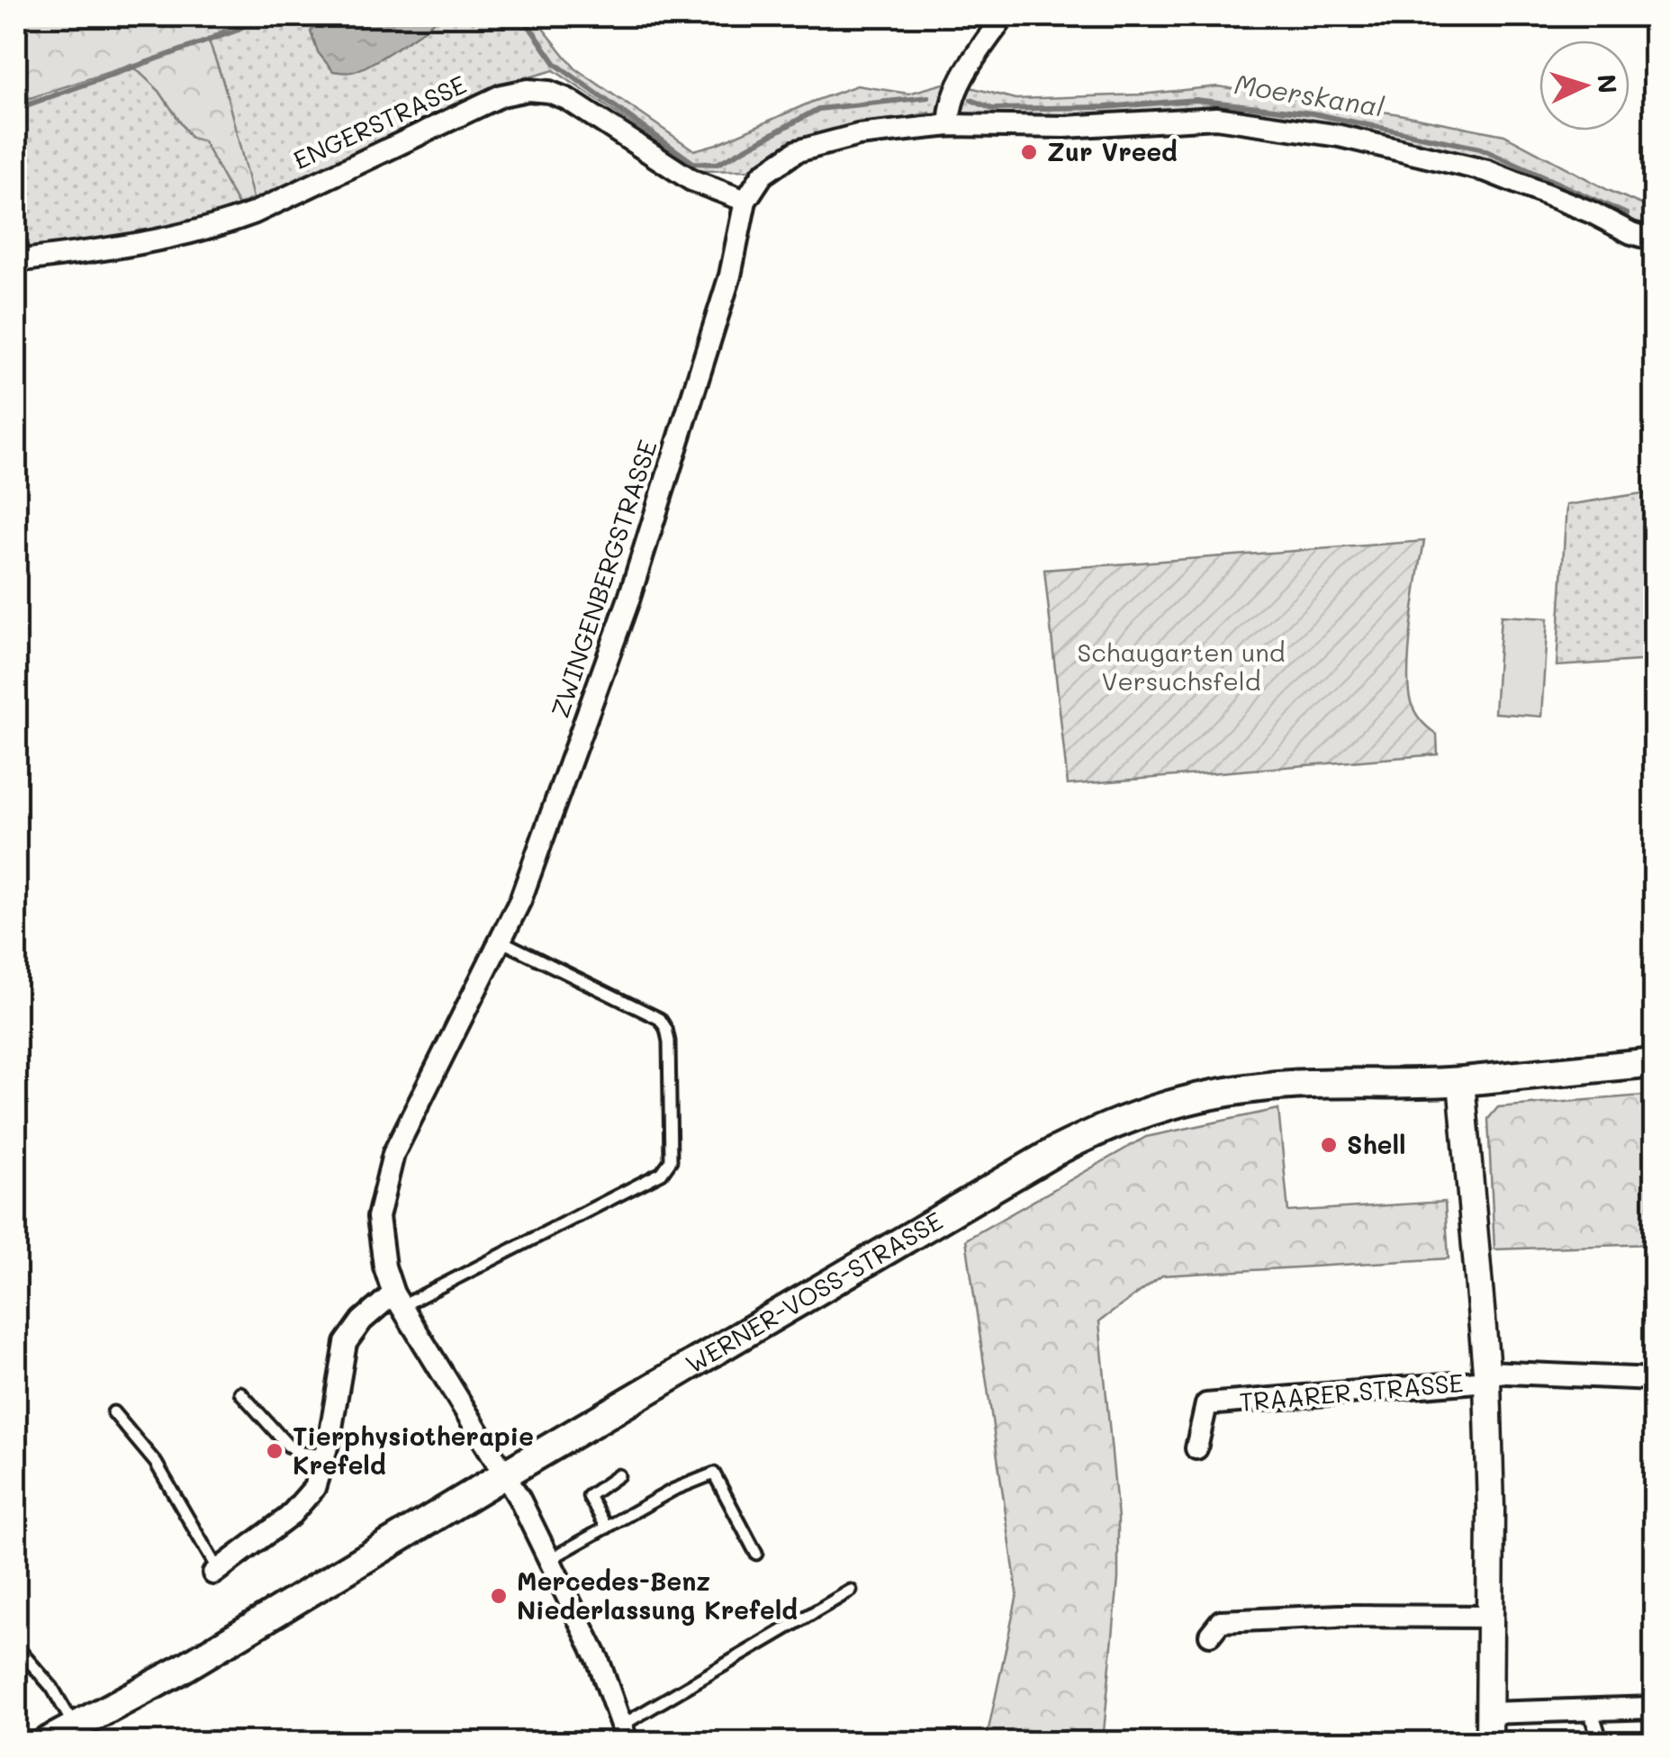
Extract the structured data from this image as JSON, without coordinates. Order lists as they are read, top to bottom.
{
  "streets": {
    "main road": ["WERNER-VOSS-STRASSE"],
    "street": ["ENGERSTRASSE", "ZWINGENBERGSTRASSE", "TRAARER STRASSE"]
  },
  "crossings": [
    ["ENGERSTRASSE", "ZWINGENBERGSTRASSE"],
    ["ZWINGENBERGSTRASSE", "WERNER-VOSS-STRASSE"],
    ["WERNER-VOSS-STRASSE", "TRAARER STRASSE"]
  ],
  "water": ["Moerskanal"],
  "parks": ["Schaugarten und Versuchsfeld"],
  "places": [
    "Zur Vreed",
    "Shell",
    "Tierphysiotherapie Krefeld",
    "Mercedes-Benz Niederlassung Krefeld"
  ],
  "north": "right"
}
